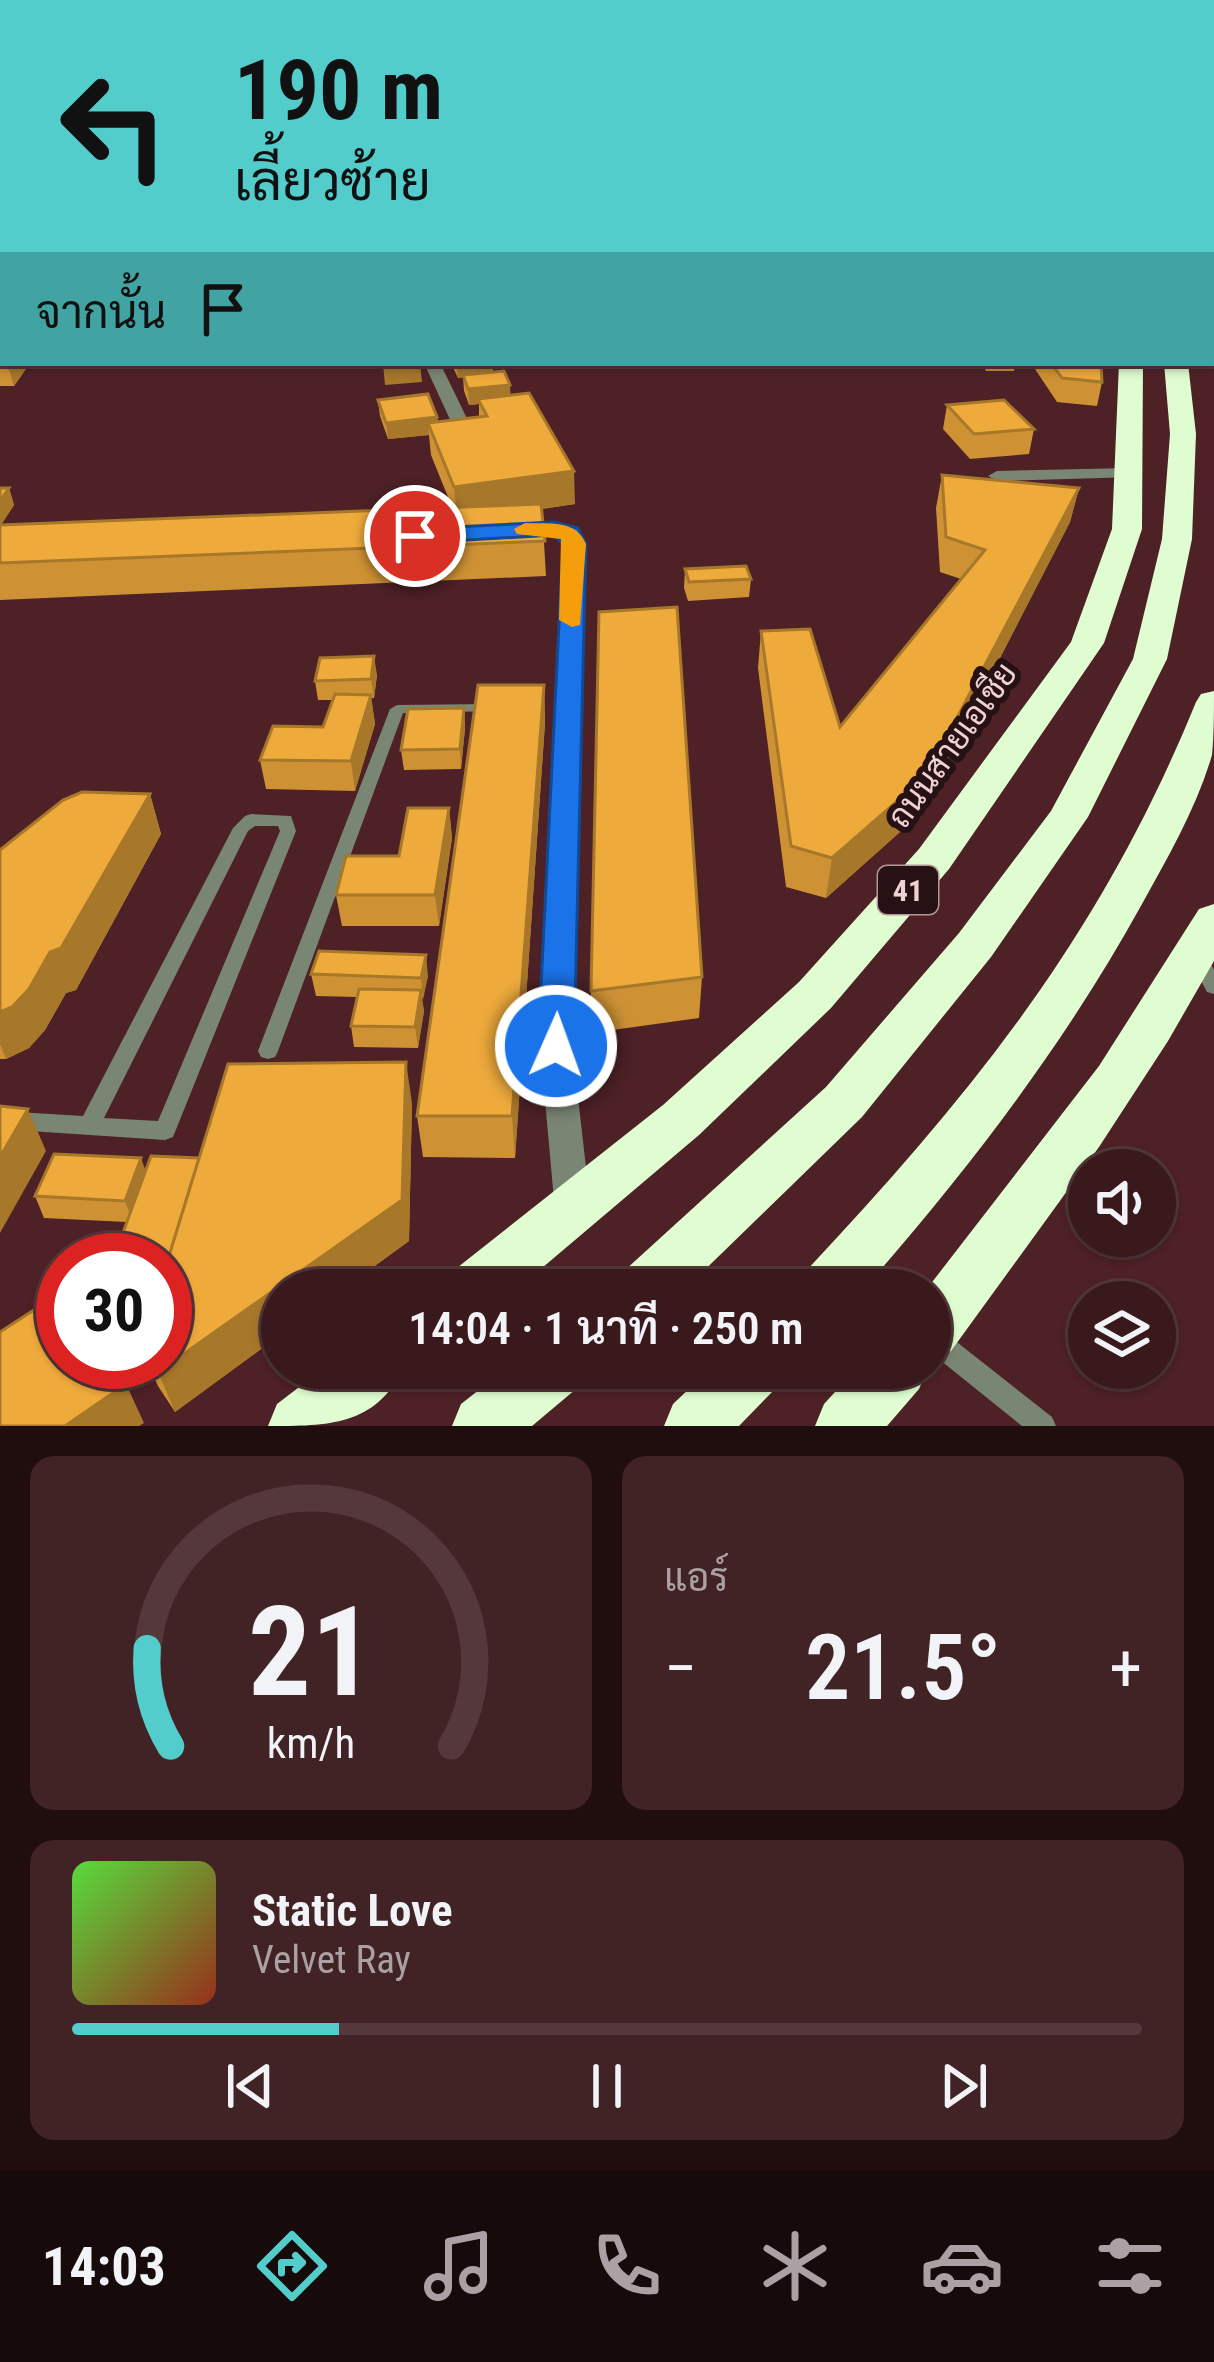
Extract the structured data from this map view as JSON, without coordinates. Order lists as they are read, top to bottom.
{
  "streets": {
    "highway": ["ถนนสายเอเชีย", "41"]
  },
  "page": {
    "turn": ["190 m", "เลี้ยวซ้าย"],
    "then": "จากนั้น",
    "limit": "30",
    "trip": "14:04 · 1 นาที · 250 m",
    "tile": "แอร์",
    "heat": ["−", "21.5°", "+"],
    "song": ["Static Love", "Velvet Ray"],
    "tabs": "14:03",
    "gauge": ["21", "km/h"]
  }
}
